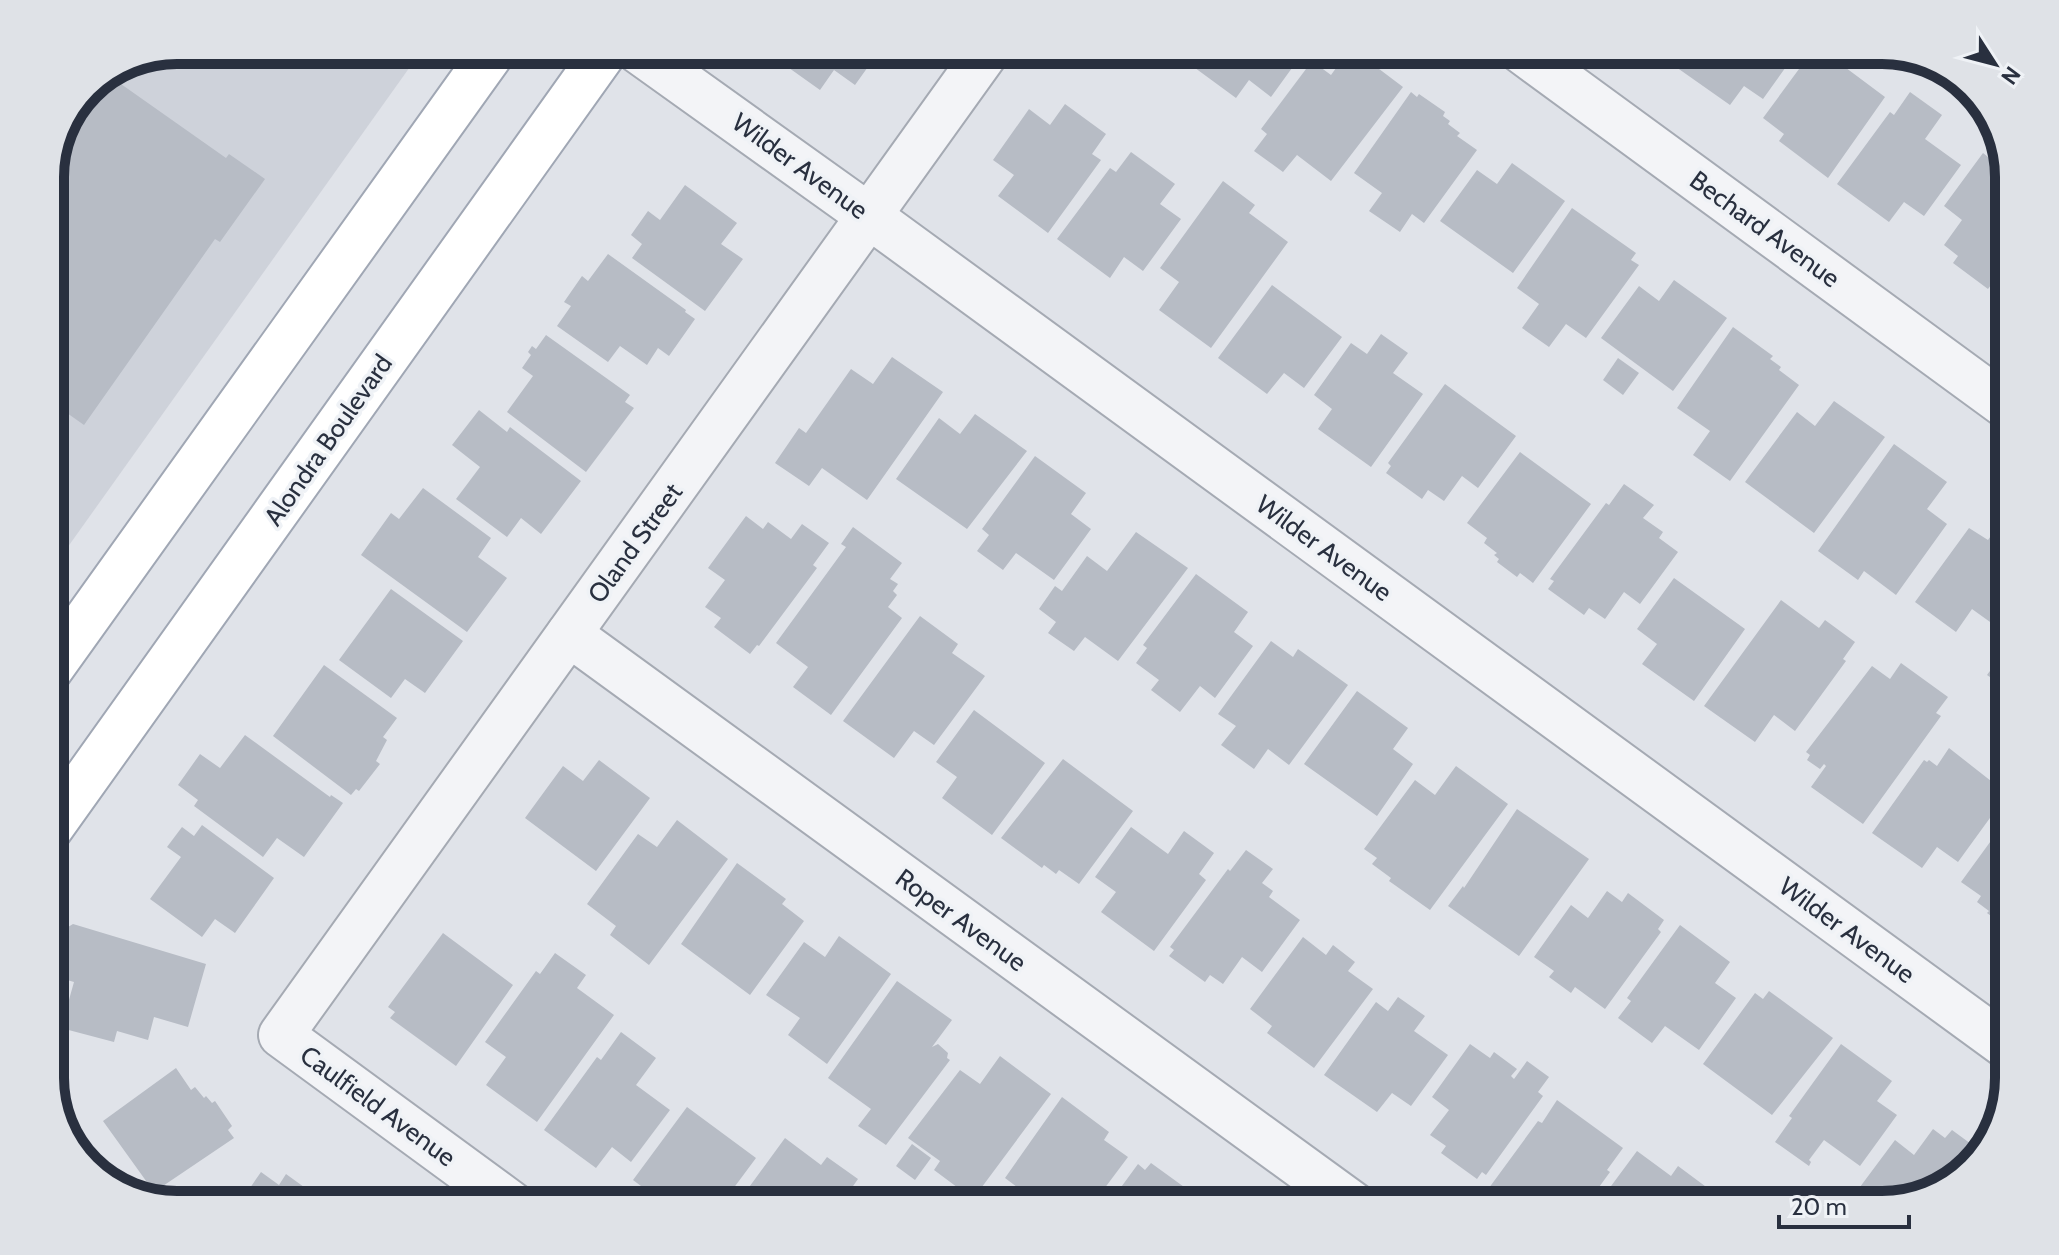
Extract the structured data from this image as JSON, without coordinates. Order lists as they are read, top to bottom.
{
  "streets": {
    "main road": ["Alondra Boulevard"],
    "street": [
      "Wilder Avenue",
      "Bechard Avenue",
      "Oland Street",
      "Roper Avenue",
      "Caulfield Avenue"
    ]
  },
  "crossings": [
    ["Wilder Avenue", "Oland Street"],
    ["Oland Street", "Roper Avenue"],
    ["Oland Street", "Caulfield Avenue"]
  ],
  "scale_bar": "20 m",
  "north": "bottom right"
}
